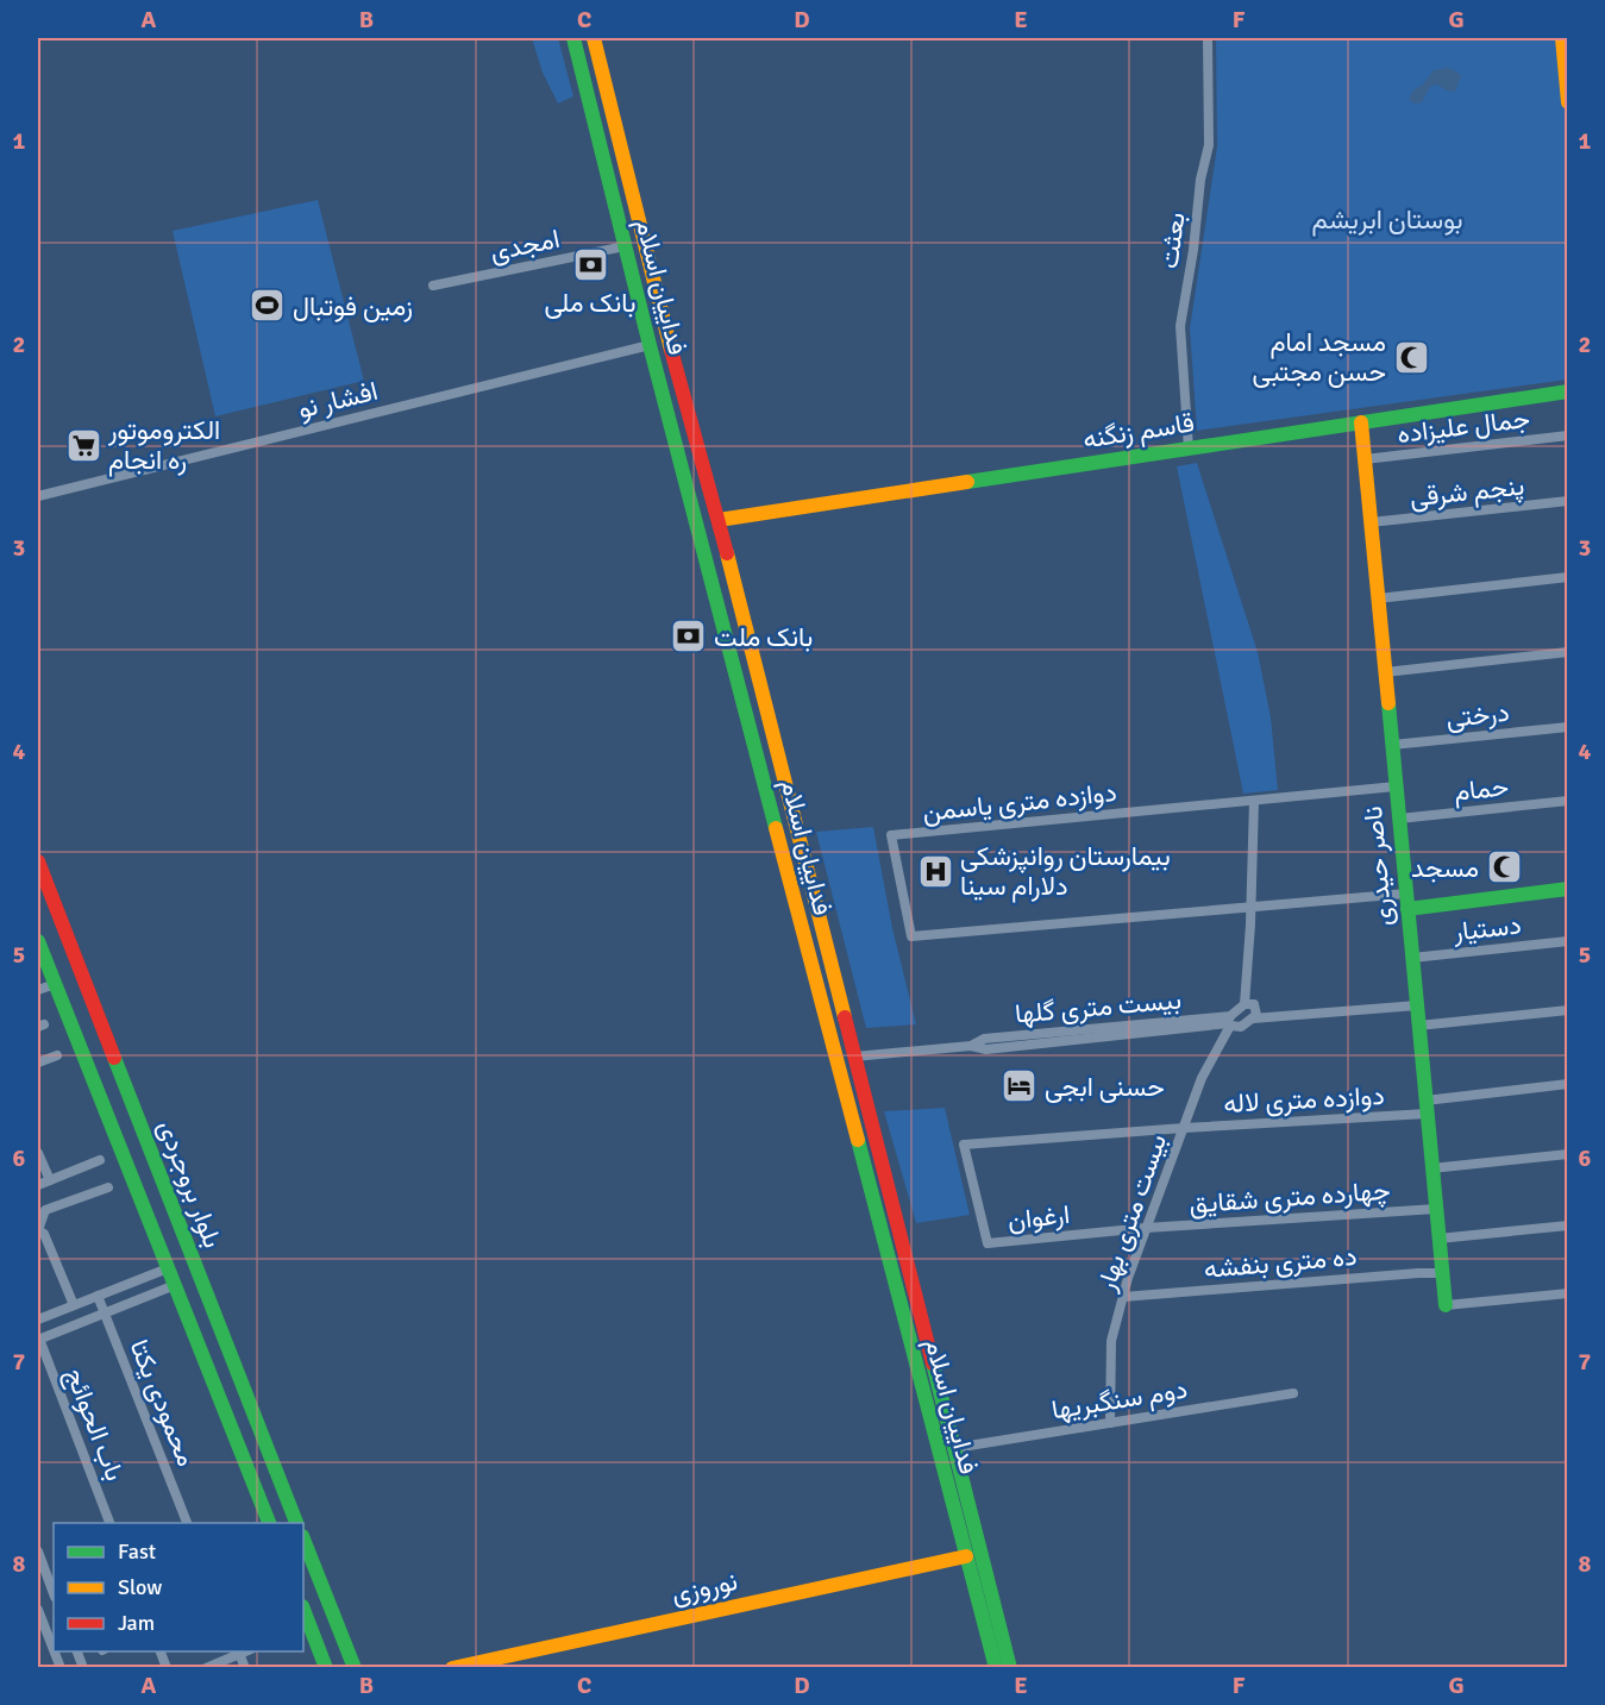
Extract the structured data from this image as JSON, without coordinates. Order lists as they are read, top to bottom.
{
  "streets": {
    "main road": [
      "فداییان اسلام",
      "قاسم زنگنه",
      "ناصر حیدری",
      "بلوار بروجردی",
      "نوروزی"
    ],
    "street": [
      "بعثت",
      "امجدی",
      "افشار نو",
      "جمال علیزاده",
      "پنجم شرقی",
      "درختی",
      "حمام",
      "دوازده متری یاسمن",
      "دستیار",
      "بیست متری گلها",
      "دوازده متری لاله",
      "چهارده متری شقایق",
      "بیست متری بهار",
      "ارغوان",
      "ده متری بنفشه",
      "دوم سنگبریها",
      "محمودی یکتا",
      "باب الحوائج"
    ]
  },
  "crossings": [
    ["بعثت", "قاسم زنگنه"],
    ["امجدی", "فداییان اسلام"],
    ["فداییان اسلام", "افشار نو"],
    ["فداییان اسلام", "قاسم زنگنه"],
    ["فداییان اسلام", "بیست متری گلها"],
    ["فداییان اسلام", "دوم سنگبریها"],
    ["فداییان اسلام", "نوروزی"],
    ["جمال علیزاده", "ناصر حیدری"],
    ["قاسم زنگنه", "ناصر حیدری"],
    ["پنجم شرقی", "ناصر حیدری"],
    ["درختی", "ناصر حیدری"],
    ["حمام", "ناصر حیدری"],
    ["ناصر حیدری", "دستیار"],
    ["ناصر حیدری", "دوازده متری لاله"],
    ["ناصر حیدری", "چهارده متری شقایق"],
    ["ناصر حیدری", "ده متری بنفشه"],
    ["بیست متری گلها", "بیست متری بهار"],
    ["دوازده متری لاله", "بیست متری بهار"],
    ["دوازده متری لاله", "ارغوان"],
    ["چهارده متری شقایق", "بیست متری بهار"],
    ["چهارده متری شقایق", "ارغوان"],
    ["بیست متری بهار", "ارغوان"],
    ["بیست متری بهار", "ده متری بنفشه"],
    ["بیست متری بهار", "دوم سنگبریها"]
  ],
  "parks": ["بوستان ابریشم"],
  "places": {
    "bank": ["بانک ملی", "بانک ملت"],
    "sports": ["زمین فوتبال"],
    "mosque": ["مسجد امام حسن مجتبی", "مسجد"],
    "supermarket": ["الکتروموتور ره انجام"],
    "hospital": ["بیمارستان روانپزشکی دلارام سینا"],
    "hotel": ["حسنی ابجی"]
  },
  "legend": ["Fast", "Slow", "Jam"],
  "grid": {
    "columns": [
      "A",
      "B",
      "C",
      "D",
      "E",
      "F",
      "G"
    ],
    "rows": [
      "1",
      "2",
      "3",
      "4",
      "5",
      "6",
      "7",
      "8"
    ]
  }
}
